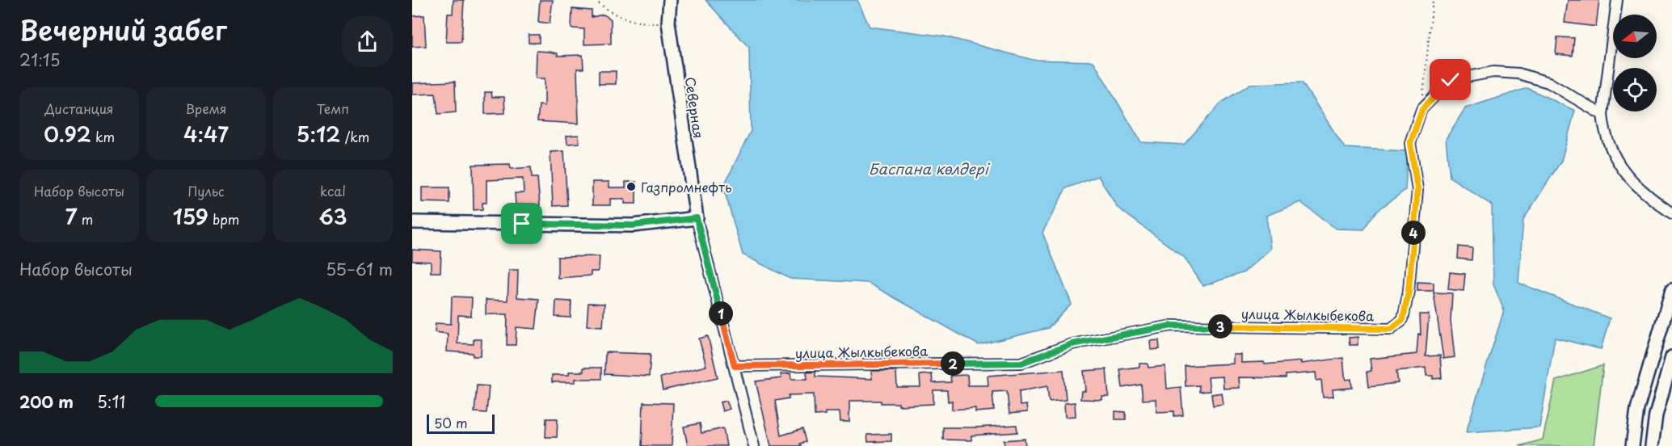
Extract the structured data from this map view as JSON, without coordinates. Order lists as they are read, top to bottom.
{
  "streets": {
    "main road": ["Северная"],
    "street": ["улица Жылкыбекова"]
  },
  "water": ["Баспана көлдері"],
  "places": ["Газпромнефть"],
  "scale_bar": "50 m",
  "north": "left",
  "page": {
    "heading": ["Вечерний забег", "21:15"],
    "stats": [
      ["Дистанция", "0.92 km"],
      ["Время", "4:47"],
      ["Темп", "5:12 /km"],
      ["Набор высоты", "7 m"],
      ["Пульс", "159 bpm"],
      ["kcal", "63"]
    ],
    "pins": [
      "4",
      "1",
      "3",
      "2"
    ],
    "chart": ["Набор высоты", "55–61 m"],
    "list": [
      {
        "name": "200 m",
        "note": "5:11"
      }
    ],
    "scale": "50 m"
  }
}
